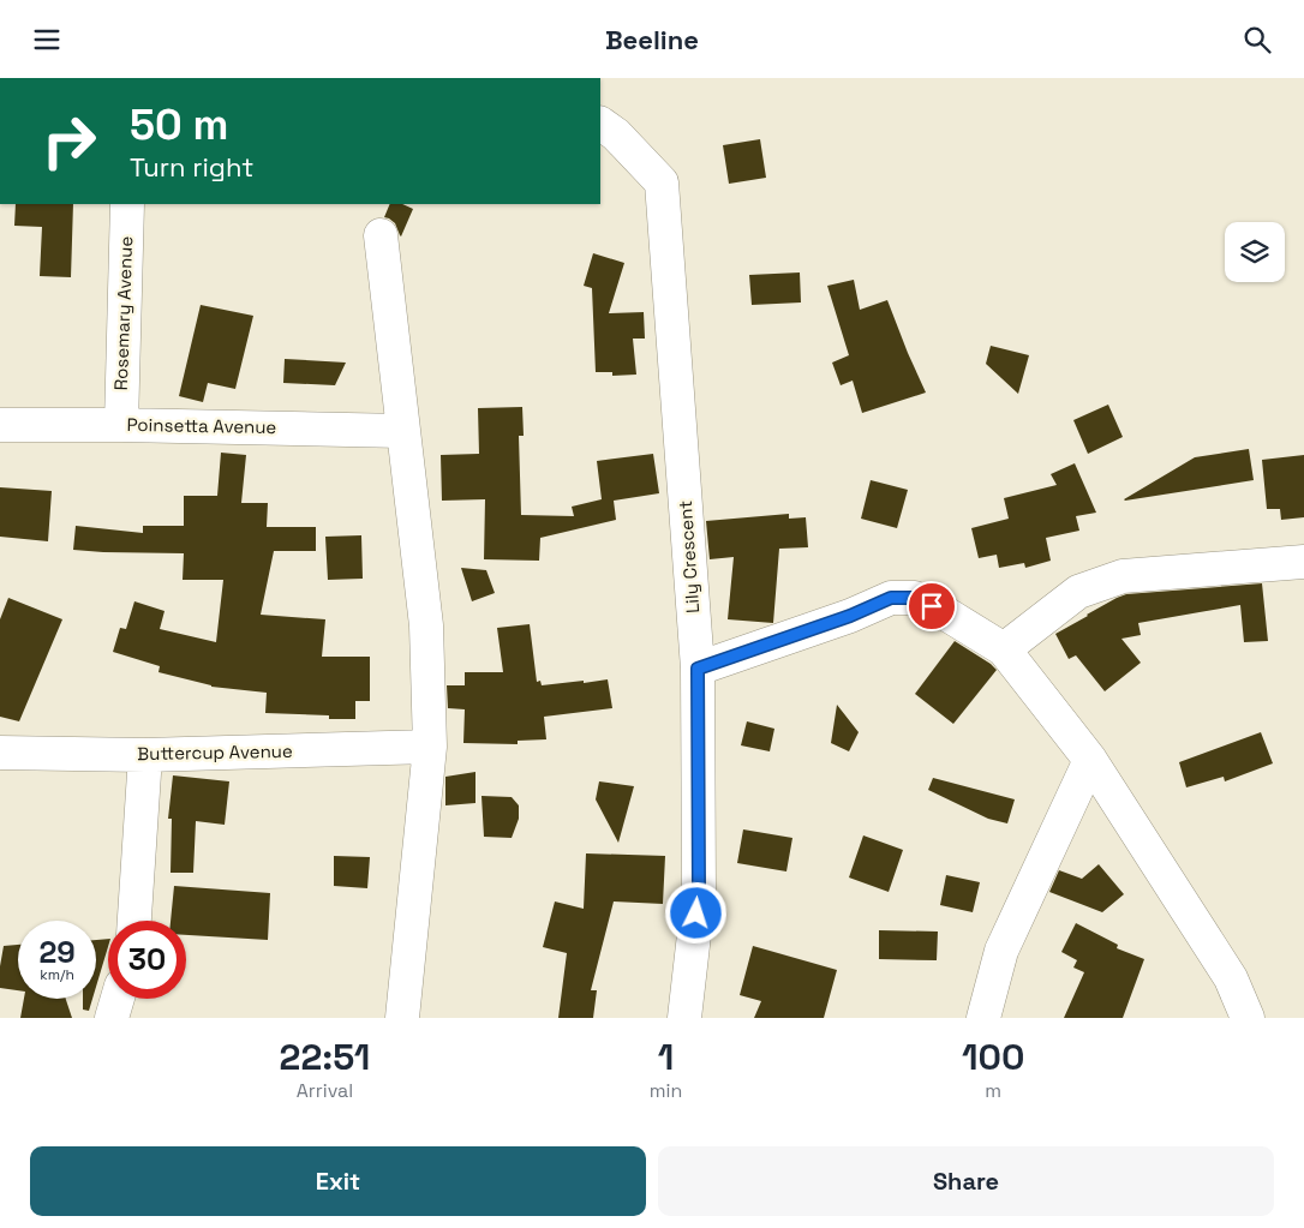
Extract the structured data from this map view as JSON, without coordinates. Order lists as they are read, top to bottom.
{
  "streets": {
    "street": [
      "Rosemary Avenue",
      "Poinsetta Avenue",
      "Lily Crescent",
      "Buttercup Avenue"
    ]
  },
  "crossings": [
    ["Rosemary Avenue", "Poinsetta Avenue"]
  ],
  "page": {
    "header": "Beeline",
    "turn": ["50 m", "Turn right"],
    "speed": "29 km/h",
    "limit": "30",
    "eta": [
      "22:51",
      "Arrival",
      "1",
      "min",
      "100",
      "m"
    ],
    "buttons": ["Exit", "Share"]
  }
}
